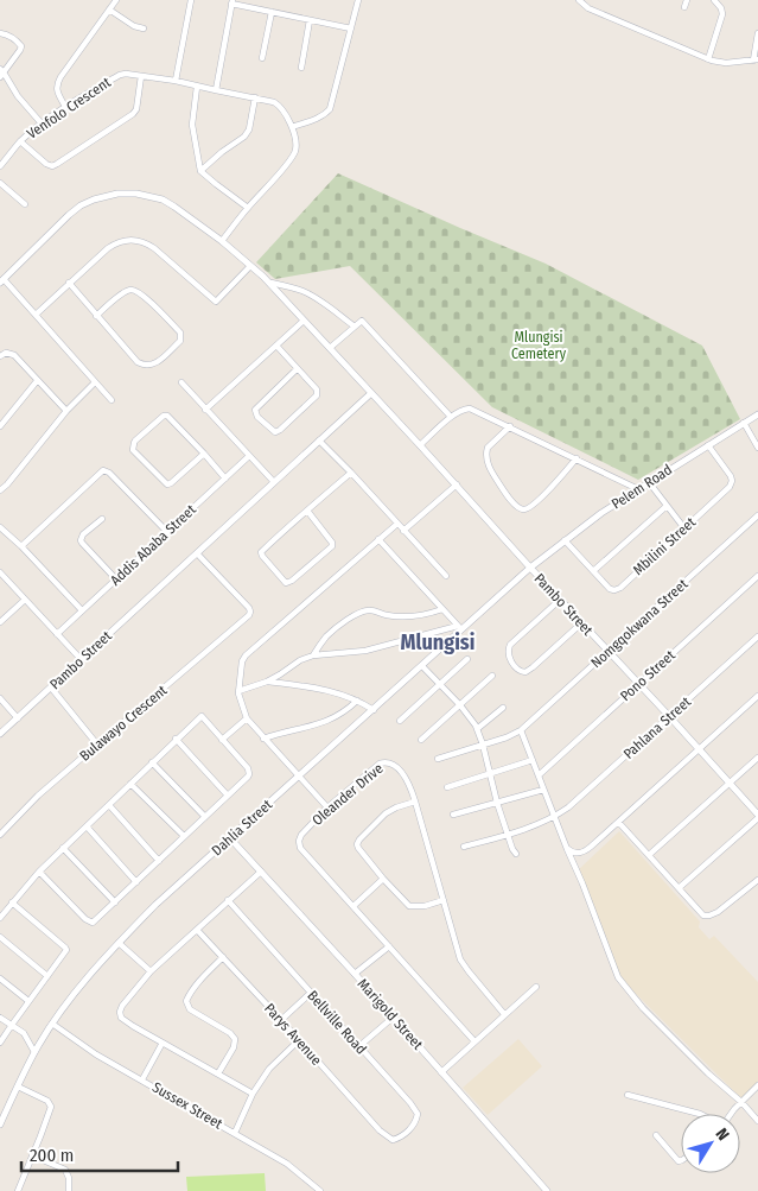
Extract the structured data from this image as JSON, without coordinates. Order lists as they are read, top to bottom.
{
  "streets": {
    "street": [
      "Venfolo Crescent",
      "Pelem Road",
      "Addis Ababa Street",
      "Mbilini Street",
      "Pambo Street",
      "Nomgqokwana Street",
      "Pono Street",
      "Bulawayo Crescent",
      "Pahlana Street",
      "Oleander Drive",
      "Dahlia Street",
      "Marigold Street",
      "Bellville Road",
      "Parys Avenue",
      "Sussex Street"
    ]
  },
  "crossings": [
    ["Pelem Road", "Mbilini Street"],
    ["Pelem Road", "Pambo Street"],
    ["Pelem Road", "Dahlia Street"],
    ["Pambo Street", "Nomgqokwana Street"],
    ["Pambo Street", "Pono Street"],
    ["Pambo Street", "Bulawayo Crescent"],
    ["Pambo Street", "Pahlana Street"],
    ["Pambo Street", "Dahlia Street"],
    ["Dahlia Street", "Marigold Street"],
    ["Dahlia Street", "Sussex Street"],
    ["Bellville Road", "Parys Avenue"]
  ],
  "districts": ["Mlungisi"],
  "parks": ["Mlungisi Cemetery"],
  "scale_bar": "200 m",
  "north": "top right"
}
